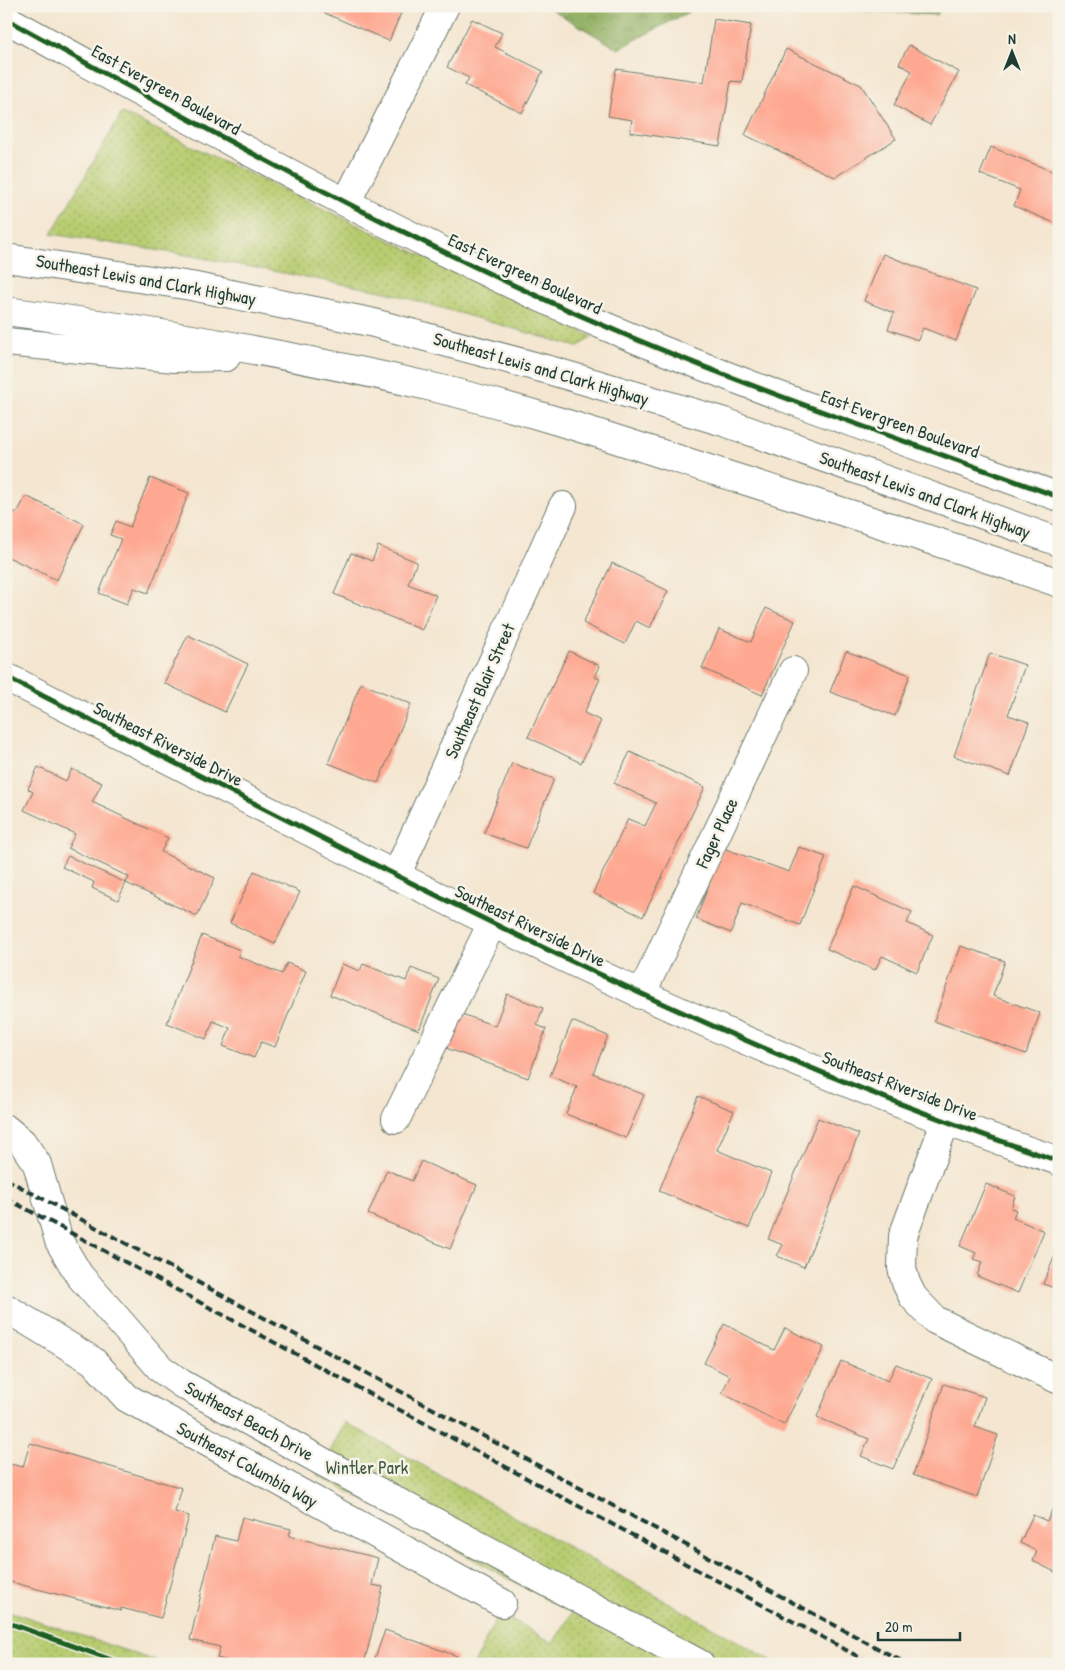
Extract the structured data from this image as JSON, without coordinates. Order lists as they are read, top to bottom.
{
  "streets": {
    "main road": [
      "East Evergreen Boulevard",
      "Southeast Lewis and Clark Highway",
      "Southeast Blair Street",
      "Southeast Riverside Drive",
      "Fager Place",
      "Southeast Beach Drive",
      "Southeast Columbia Way"
    ]
  },
  "crossings": [
    ["Southeast Blair Street", "Southeast Riverside Drive"],
    ["Southeast Riverside Drive", "Fager Place"]
  ],
  "parks": ["Wintler Park"],
  "scale_bar": "20 m",
  "north": "top"
}
